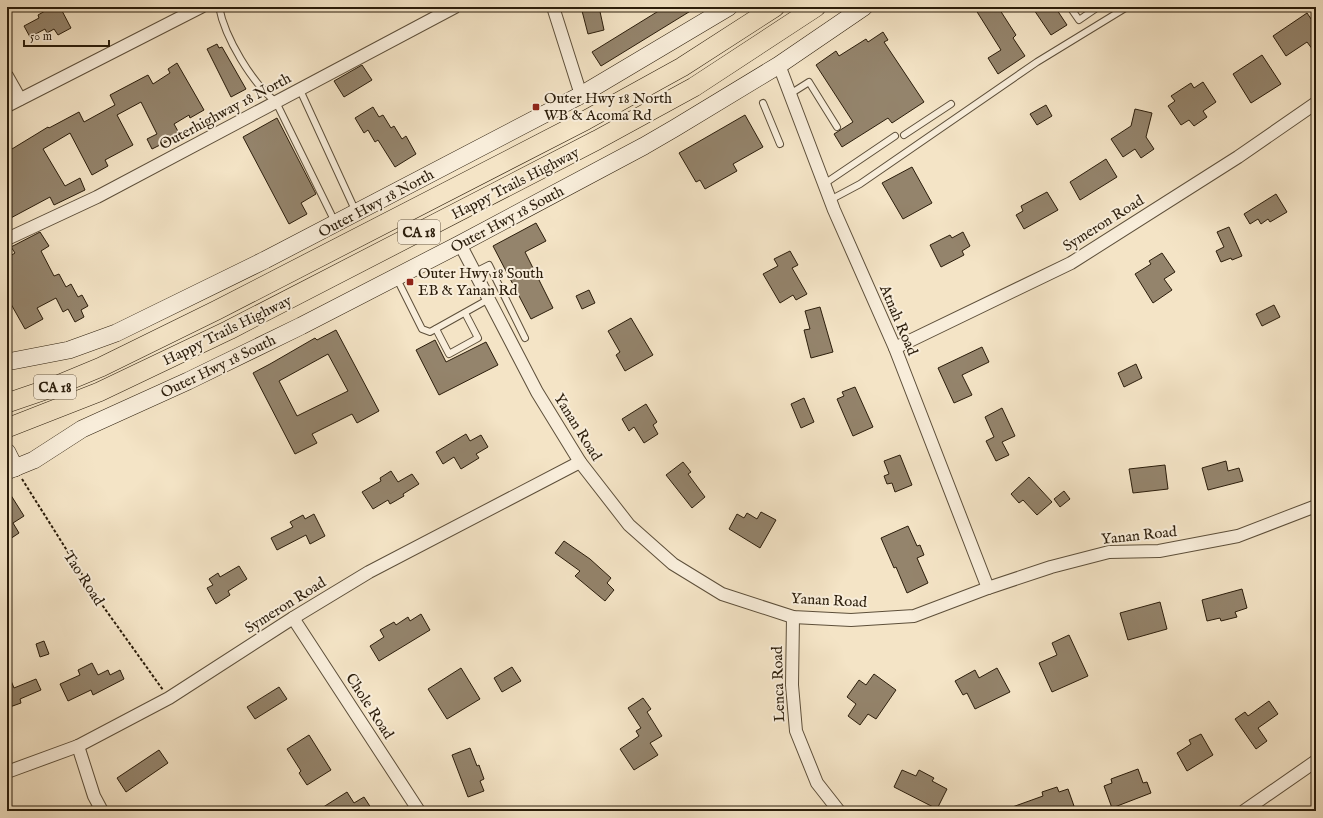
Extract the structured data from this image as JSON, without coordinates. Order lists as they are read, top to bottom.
{
  "streets": {
    "main road": ["Happy Trails Highway", "CA 18"],
    "street": [
      "Outerhighway 18 North",
      "Outer Hwy 18 North",
      "Outer Hwy 18 South",
      "Symeron Road",
      "Atnah Road",
      "Yanan Road",
      "Lenca Road",
      "Chole Road"
    ],
    "path": ["Tao Road"]
  },
  "crossings": [
    ["Outer Hwy 18 South", "Atnah Road"],
    ["Outer Hwy 18 South", "Yanan Road"],
    ["Outer Hwy 18 South", "Tao Road"],
    ["Symeron Road", "Atnah Road"],
    ["Symeron Road", "Yanan Road"],
    ["Symeron Road", "Tao Road"],
    ["Symeron Road", "Chole Road"],
    ["Atnah Road", "Yanan Road"],
    ["Yanan Road", "Lenca Road"]
  ],
  "places": {
    "transit": ["Outer Hwy 18 North WB & Acoma Rd", "Outer Hwy 18 South EB & Yanan Rd"]
  },
  "scale_bar": "50 m"
}
